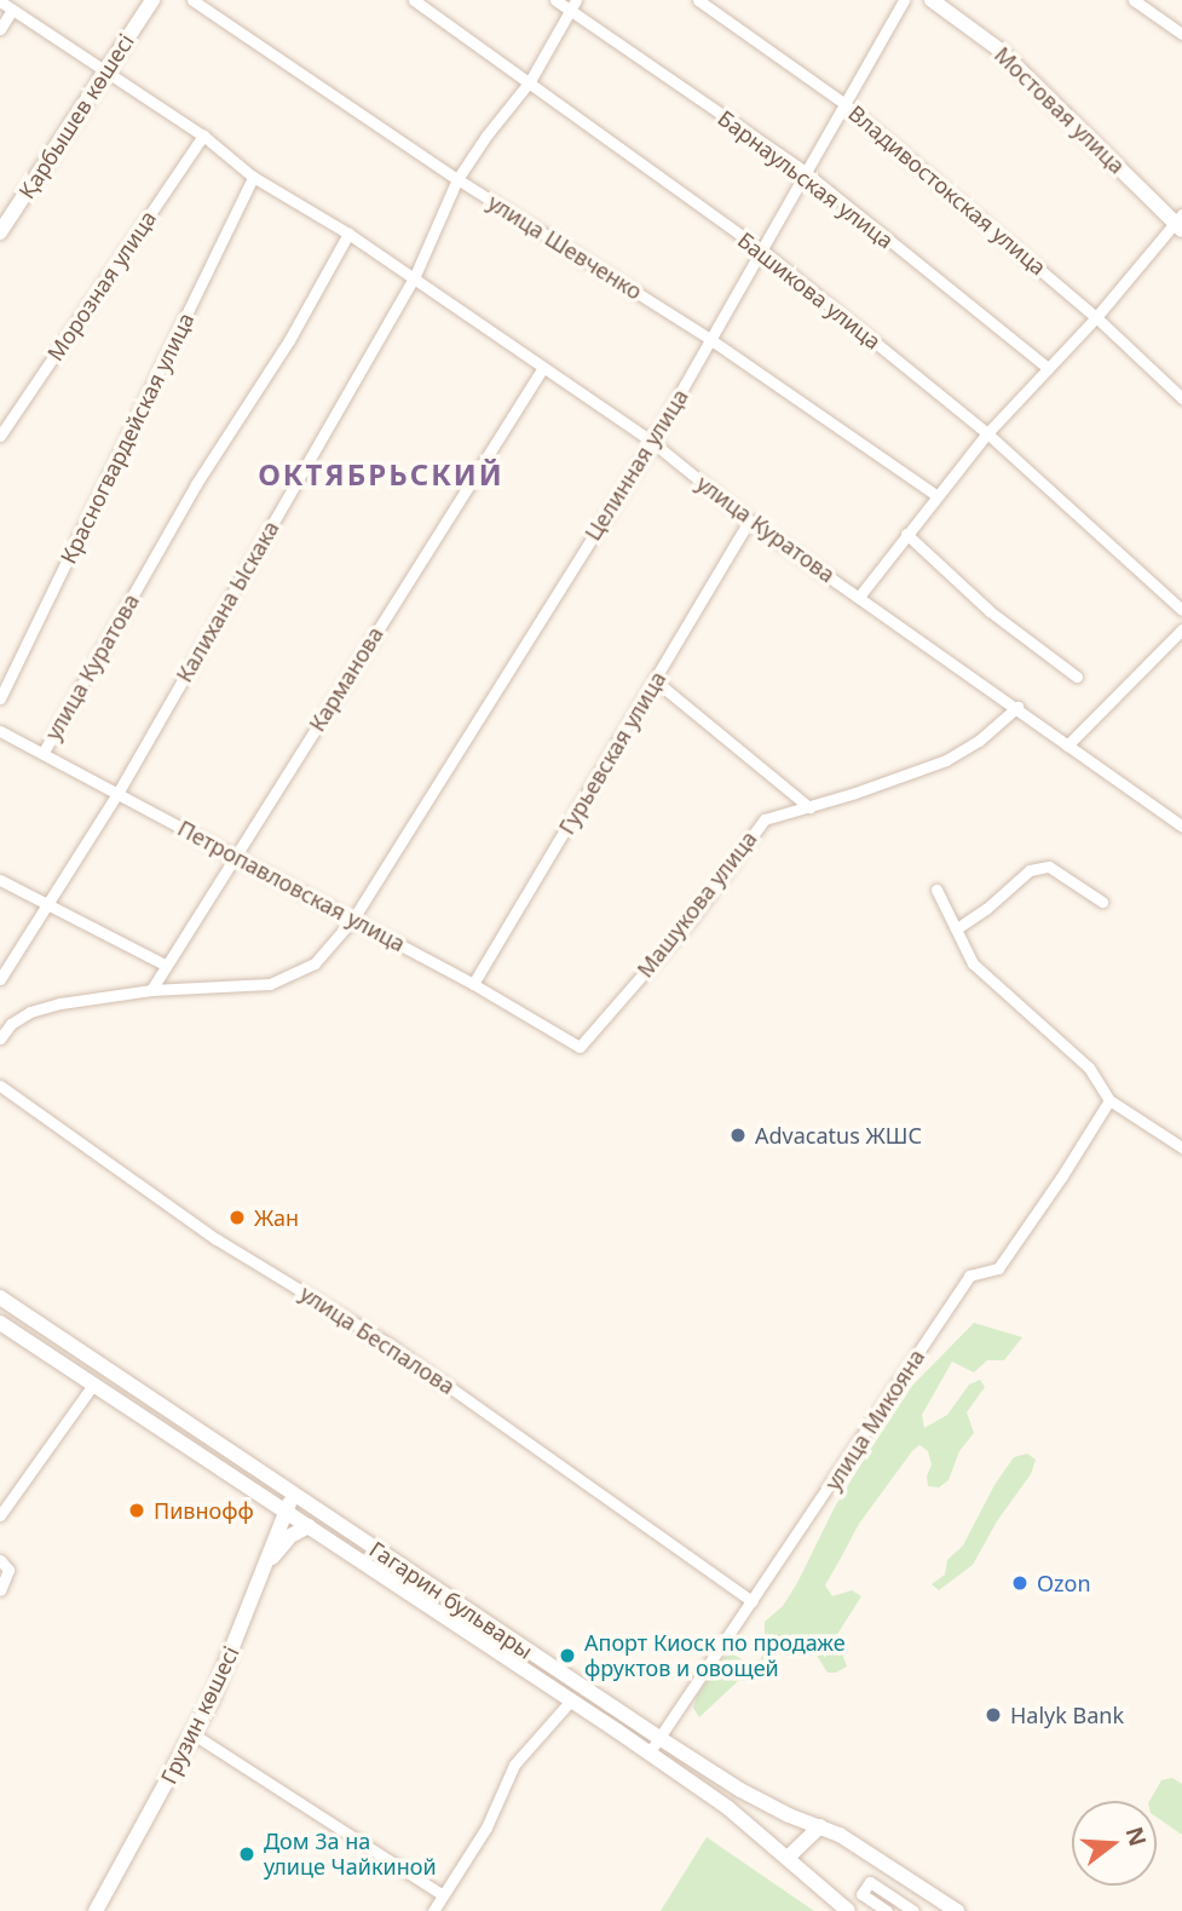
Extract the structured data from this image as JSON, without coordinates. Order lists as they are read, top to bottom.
{
  "streets": {
    "main road": [
      "Мостовая улица",
      "Қарбышев көшесі",
      "Гагарин бульвары",
      "Грузин көшесі"
    ],
    "street": [
      "Барнаульская улица",
      "Владивостокская улица",
      "улица Шевченко",
      "Морозная улица",
      "Башикова улица",
      "Красногвардейская улица",
      "Целинная улица",
      "улица Куратова",
      "Калихана Ыскака",
      "Карманова",
      "Гурьевская улица",
      "Петропавловская улица",
      "Машукова улица",
      "улица Беспалова",
      "улица Микояна"
    ]
  },
  "crossings": [
    ["Қарбышев көшесі", "улица Куратова"],
    ["Барнаульская улица", "Целинная улица"],
    ["Барнаульская улица", "Калихана Ыскака"],
    ["Владивостокская улица", "Целинная улица"],
    ["улица Шевченко", "Целинная улица"],
    ["улица Шевченко", "Калихана Ыскака"],
    ["Морозная улица", "улица Куратова"],
    ["Башикова улица", "Целинная улица"],
    ["Башикова улица", "Калихана Ыскака"],
    ["Красногвардейская улица", "улица Куратова"],
    ["Целинная улица", "улица Куратова"],
    ["Целинная улица", "Карманова"],
    ["Целинная улица", "Петропавловская улица"],
    ["улица Куратова", "Калихана Ыскака"],
    ["улица Куратова", "Карманова"],
    ["улица Куратова", "Гурьевская улица"],
    ["улица Куратова", "Петропавловская улица"],
    ["улица Куратова", "Машукова улица"],
    ["Калихана Ыскака", "Петропавловская улица"],
    ["Карманова", "Петропавловская улица"],
    ["Гурьевская улица", "Петропавловская улица"],
    ["Петропавловская улица", "Машукова улица"],
    ["улица Беспалова", "улица Микояна"],
    ["улица Микояна", "Гагарин бульвары"],
    ["Гагарин бульвары", "Грузин көшесі"]
  ],
  "districts": ["ОКТЯБРЬСКИЙ"],
  "places": [
    "Advacatus ЖШС",
    "Жан",
    "Пивнофф",
    "Ozon",
    "Апорт Киоск по продаже фруктов и овощей",
    "Halyk Bank",
    "Дом 3а на улице Чайкиной"
  ],
  "north": "right"
}
